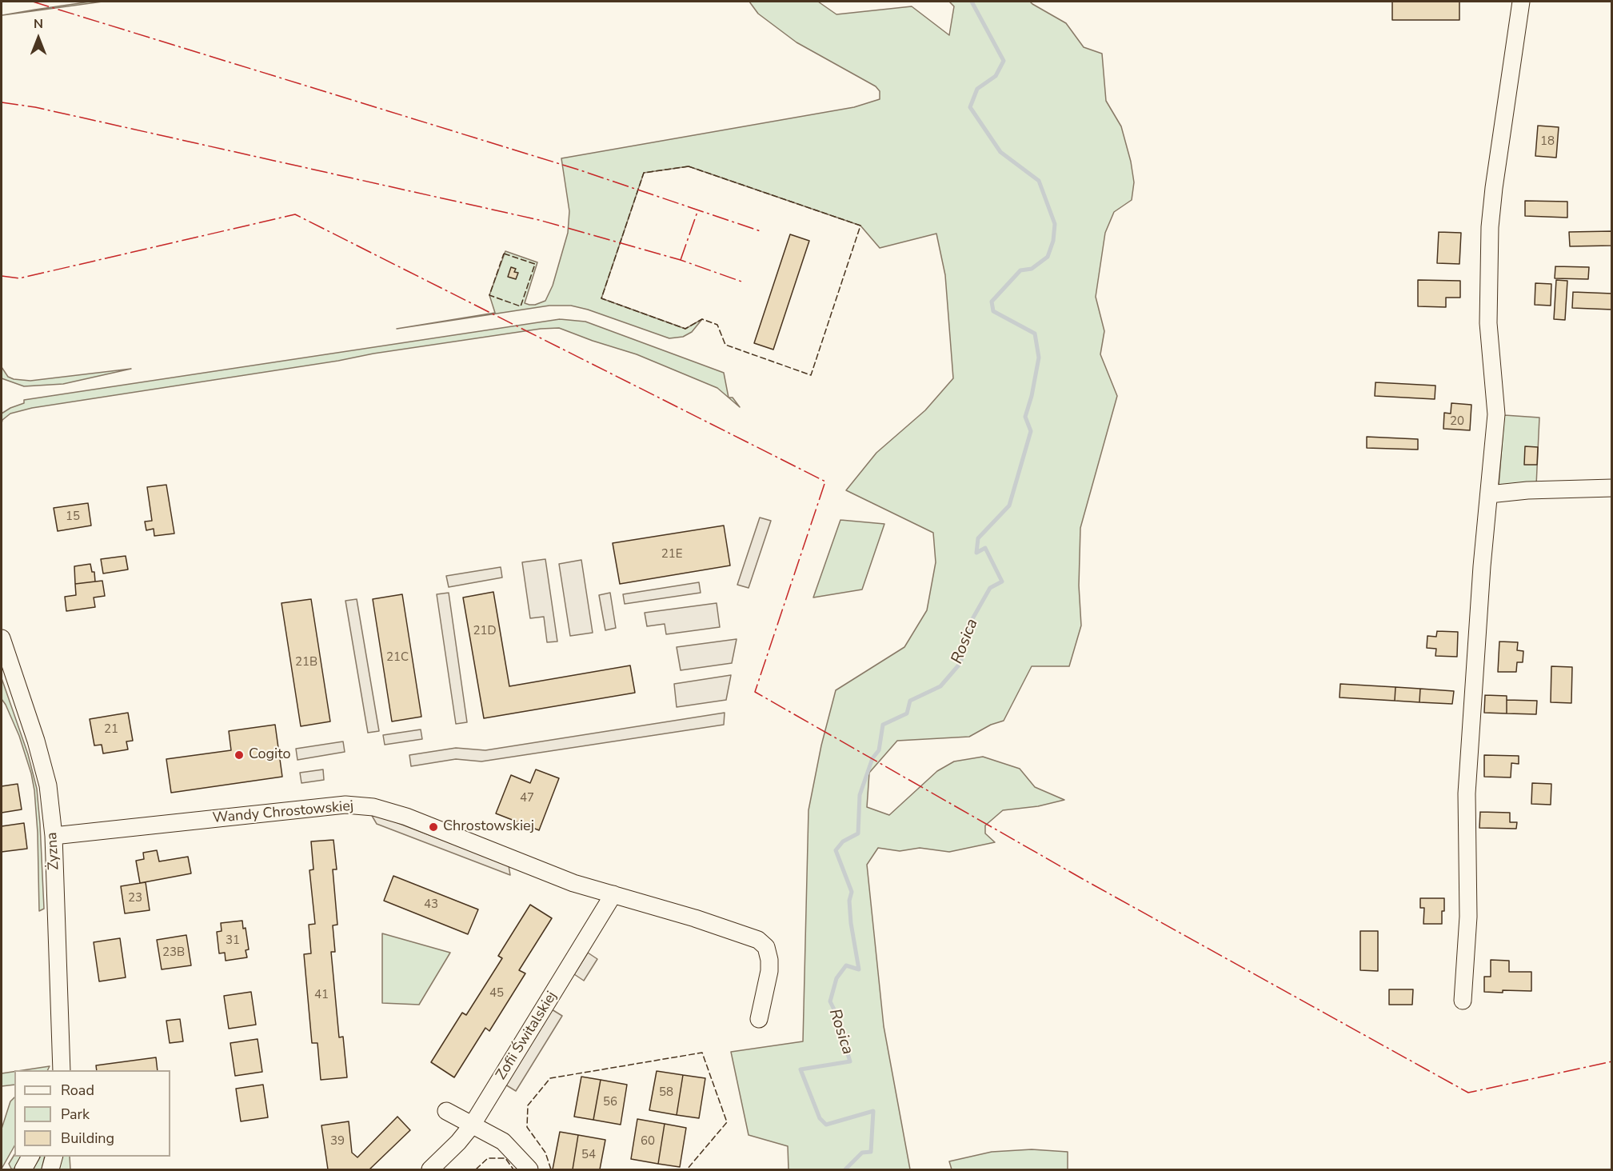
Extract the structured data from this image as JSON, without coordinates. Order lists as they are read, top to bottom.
{
  "streets": {
    "street": ["Wandy Chrostowskiej", "Żyzna", "Zofii Świtalskiej"]
  },
  "crossings": [
    ["Wandy Chrostowskiej", "Żyzna"],
    ["Wandy Chrostowskiej", "Zofii Świtalskiej"]
  ],
  "water": ["Rosica"],
  "places": ["Cogito", "Chrostowskiej"],
  "house_numbers": [
    "18",
    "20",
    "15",
    "21E",
    "21D",
    "21C",
    "21B",
    "21",
    "47",
    "23",
    "43",
    "31",
    "23B",
    "45",
    "41",
    "58",
    "56",
    "39",
    "60",
    "54"
  ],
  "legend": ["Road", "Park", "Building"],
  "north": "top"
}
